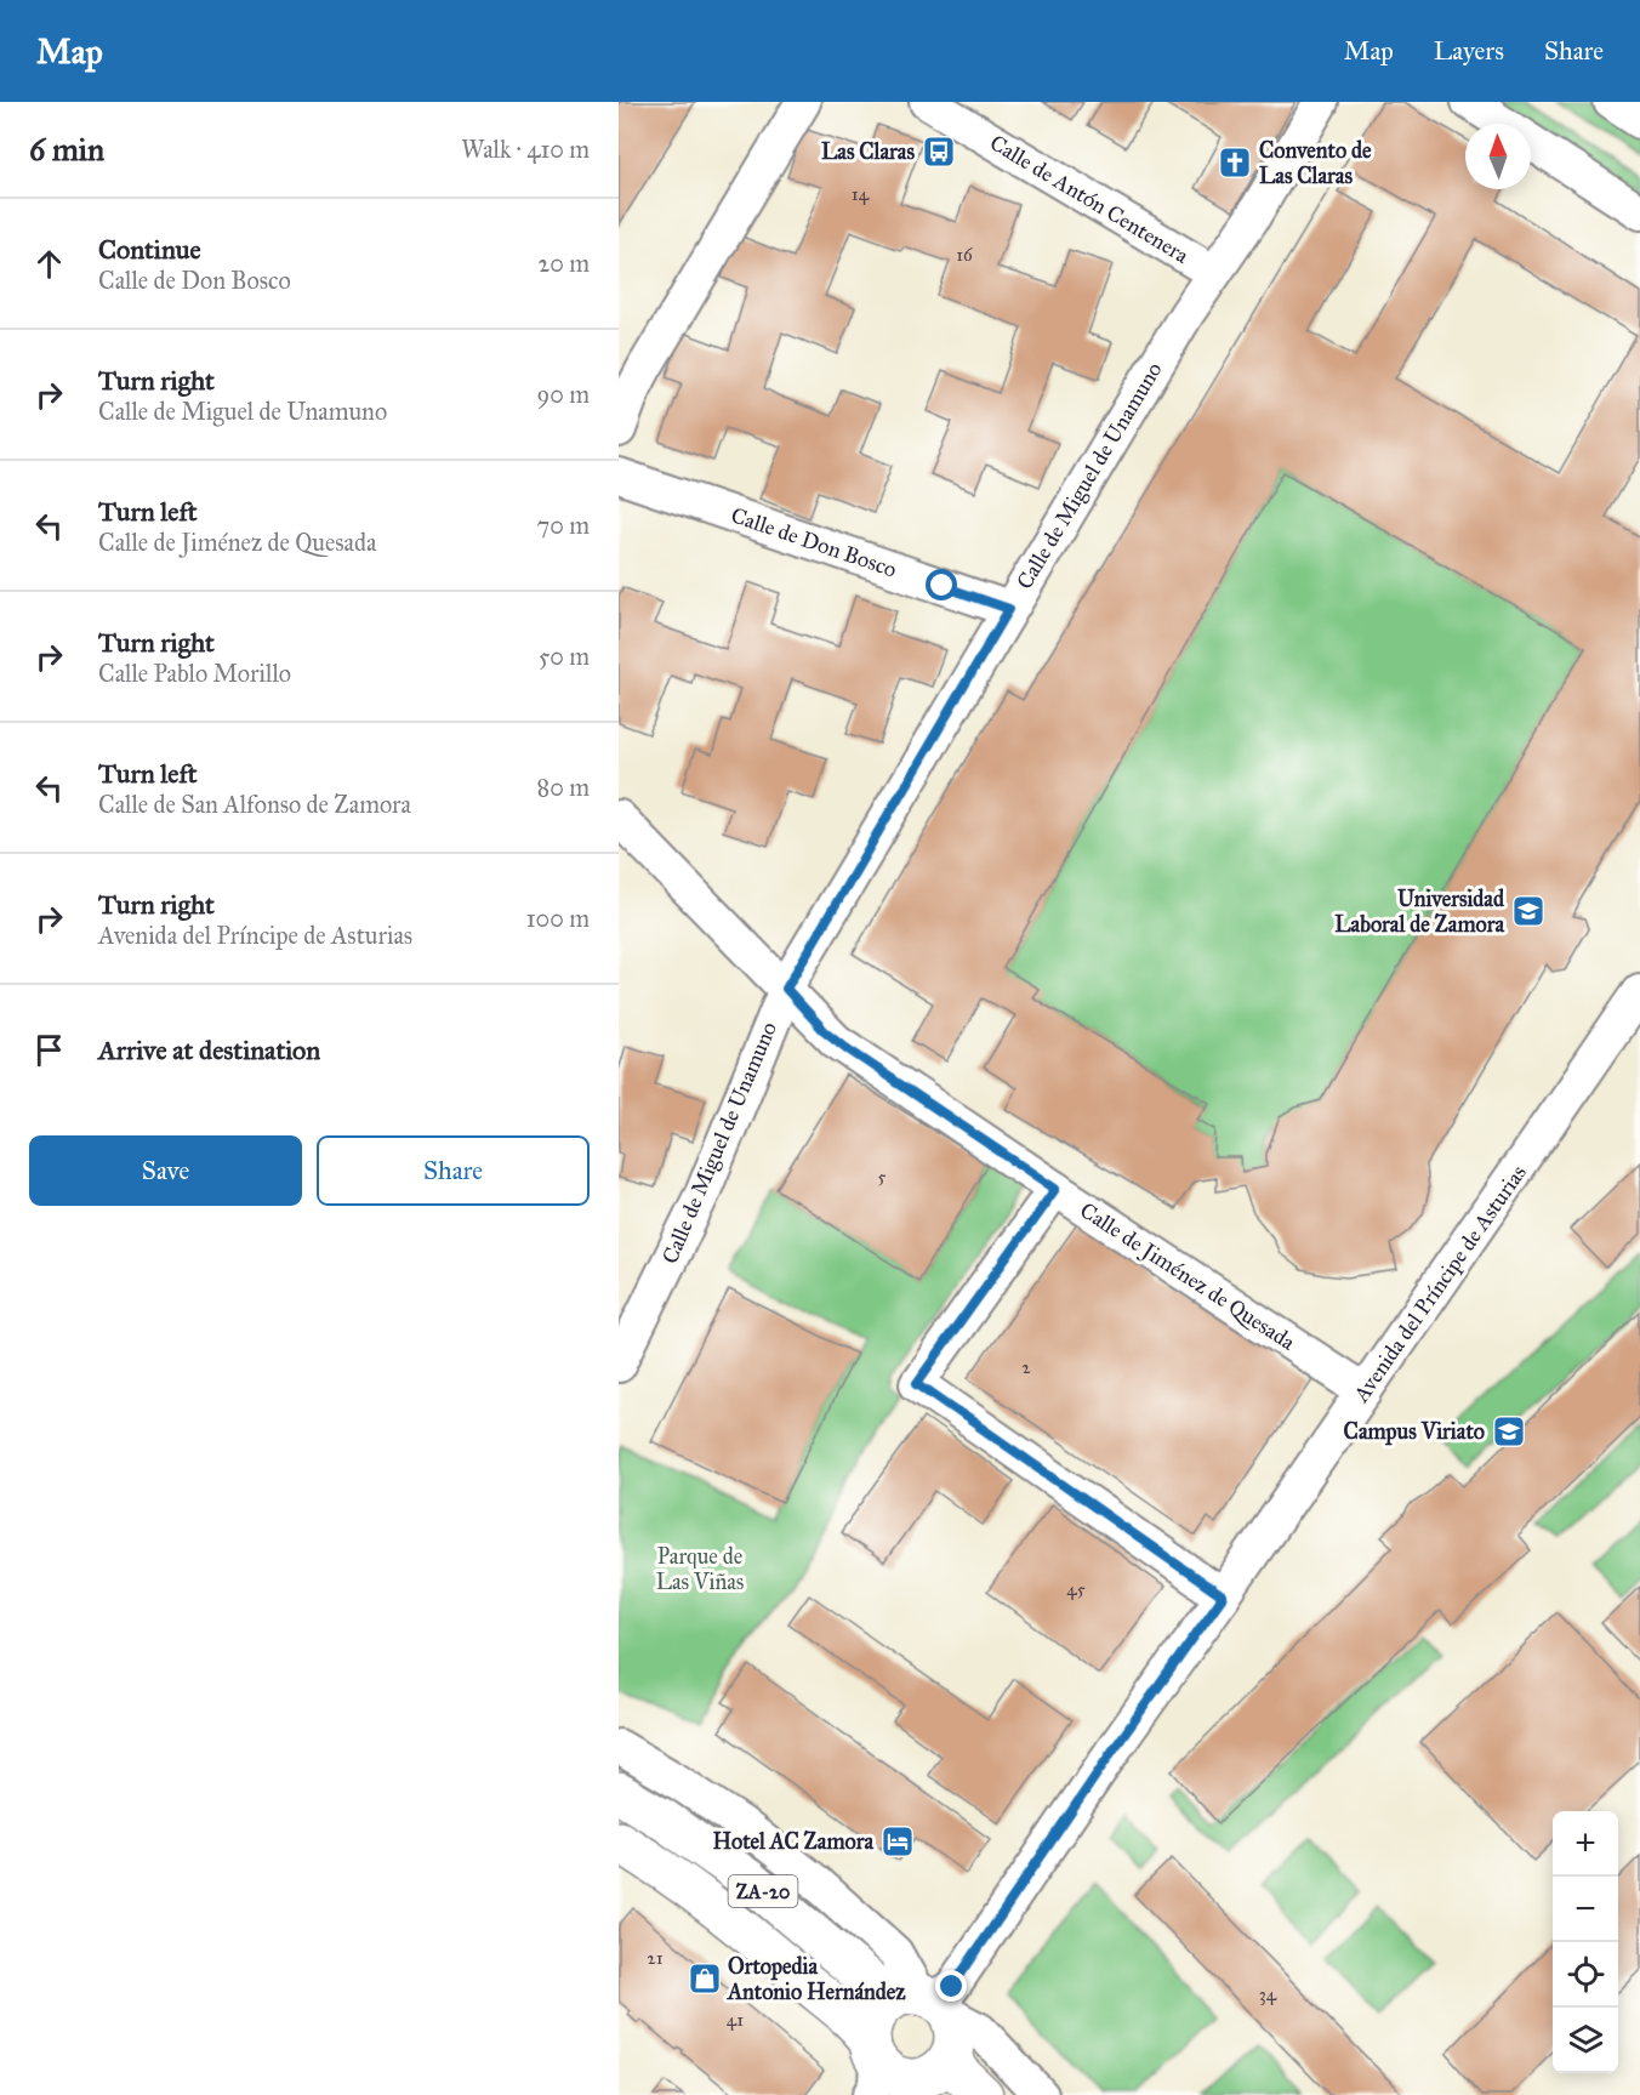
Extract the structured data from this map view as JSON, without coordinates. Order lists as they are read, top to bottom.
{
  "streets": {
    "highway": ["ZA-20"],
    "street": [
      "Calle de Antón Centenera",
      "Calle de Miguel de Unamuno",
      "Calle de Don Bosco",
      "Calle de Jiménez de Quesada",
      "Avenida del Príncipe de Asturias"
    ]
  },
  "crossings": [
    ["Calle de Antón Centenera", "Calle de Miguel de Unamuno"],
    ["Calle de Miguel de Unamuno", "Calle de Don Bosco"],
    ["Calle de Miguel de Unamuno", "Calle de Jiménez de Quesada"],
    ["Calle de Jiménez de Quesada", "Avenida del Príncipe de Asturias"],
    ["Avenida del Príncipe de Asturias", "ZA-20"]
  ],
  "parks": ["Parque de Las Viñas"],
  "places": {
    "bus stop": ["Las Claras"],
    "church": ["Convento de Las Claras"],
    "school or university": ["Universidad Laboral de Zamora", "Campus Viriato"],
    "hotel": ["Hotel AC Zamora"],
    "shop": ["Ortopedia Antonio Hernández"]
  },
  "house_numbers": [
    "14",
    "16",
    "5",
    "2",
    "45",
    "21",
    "34",
    "41"
  ],
  "north": "top",
  "page": {
    "header": "Map",
    "nav": ["Map", "Layers", "Share"],
    "heading": ["6 min", "Walk · 410 m"],
    "list": [
      ["Continue", "Calle de Don Bosco", "20 m"],
      ["Turn right", "Calle de Miguel de Unamuno", "90 m"],
      ["Turn left", "Calle de Jiménez de Quesada", "70 m"],
      ["Turn right", "Calle Pablo Morillo", "50 m"],
      ["Turn left", "Calle de San Alfonso de Zamora", "80 m"],
      ["Turn right", "Avenida del Príncipe de Asturias", "100 m"],
      "Arrive at destination"
    ],
    "buttons": ["Save", "Share"],
    "map_buttons": ["+", "−"]
  }
}
